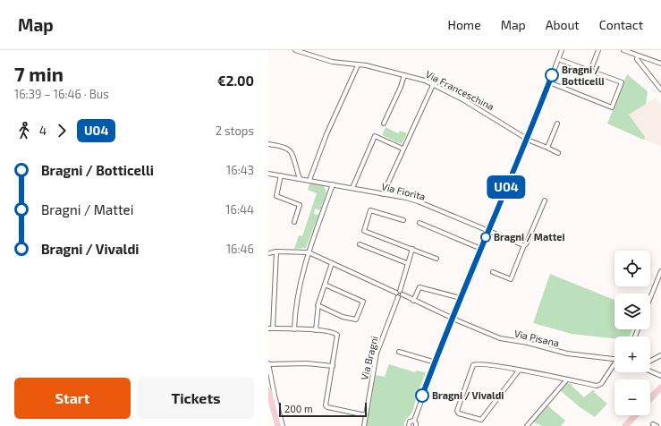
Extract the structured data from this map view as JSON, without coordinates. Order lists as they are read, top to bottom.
{
  "streets": {
    "street": [
      "Via Franceschina",
      "Via Fiorita",
      "Via Pisana",
      "Via Bragni"
    ]
  },
  "places": ["Bragni / Botticelli", "Bragni / Mattei", "Bragni / Vivaldi"],
  "lines": ["bus line U04"],
  "scale_bar": "200 m",
  "page": {
    "header": "Map",
    "nav": [
      "Home",
      "Map",
      "About",
      "Contact"
    ],
    "heading": ["7 min", "16:39 – 16:46 · Bus", "€2.00"],
    "on_map": "U04",
    "legs": ["4", "U04", "2 stops"],
    "list": [
      {
        "name": "Bragni / Botticelli",
        "value": "16:43"
      },
      {
        "name": "Bragni / Mattei",
        "value": "16:44"
      },
      {
        "name": "Bragni / Vivaldi",
        "value": "16:46"
      }
    ],
    "map_buttons": ["+", "−"],
    "buttons": ["Start", "Tickets"],
    "scale": "200 m"
  }
}
